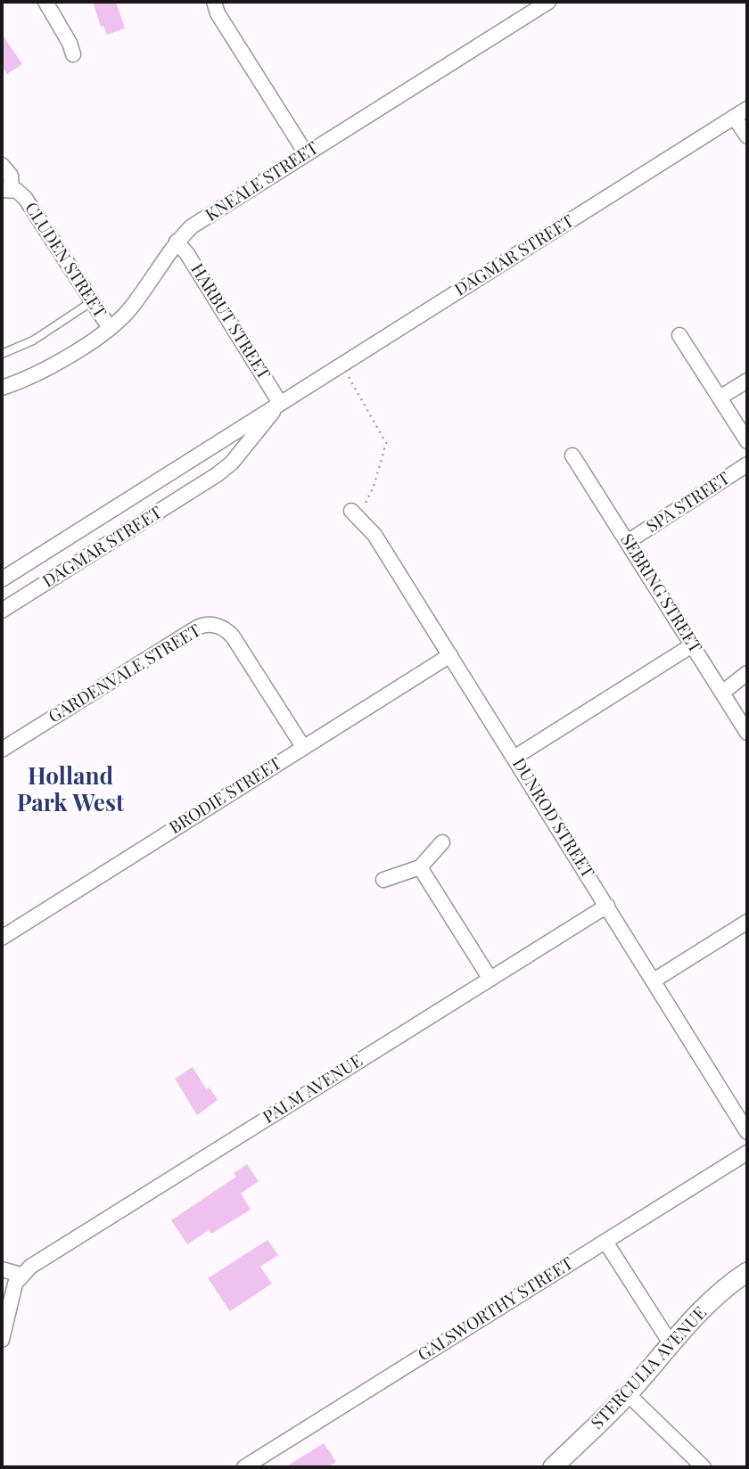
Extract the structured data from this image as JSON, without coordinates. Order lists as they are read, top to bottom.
{
  "streets": {
    "street": [
      "KNEALE STREET",
      "DAGMAR STREET",
      "CLUDEN STREET",
      "HARBUT STREET",
      "SPA STREET",
      "SEBRING STREET",
      "GARDENVALE STREET",
      "BRODIE STREET",
      "DUNROD STREET",
      "PALM AVENUE",
      "GALSWORTHY STREET",
      "STERCULIA AVENUE"
    ]
  },
  "crossings": [
    ["KNEALE STREET", "CLUDEN STREET"],
    ["KNEALE STREET", "HARBUT STREET"],
    ["DAGMAR STREET", "HARBUT STREET"],
    ["SPA STREET", "SEBRING STREET"],
    ["GARDENVALE STREET", "BRODIE STREET"],
    ["BRODIE STREET", "DUNROD STREET"],
    ["DUNROD STREET", "PALM AVENUE"]
  ],
  "districts": ["Holland Park West"]
}
